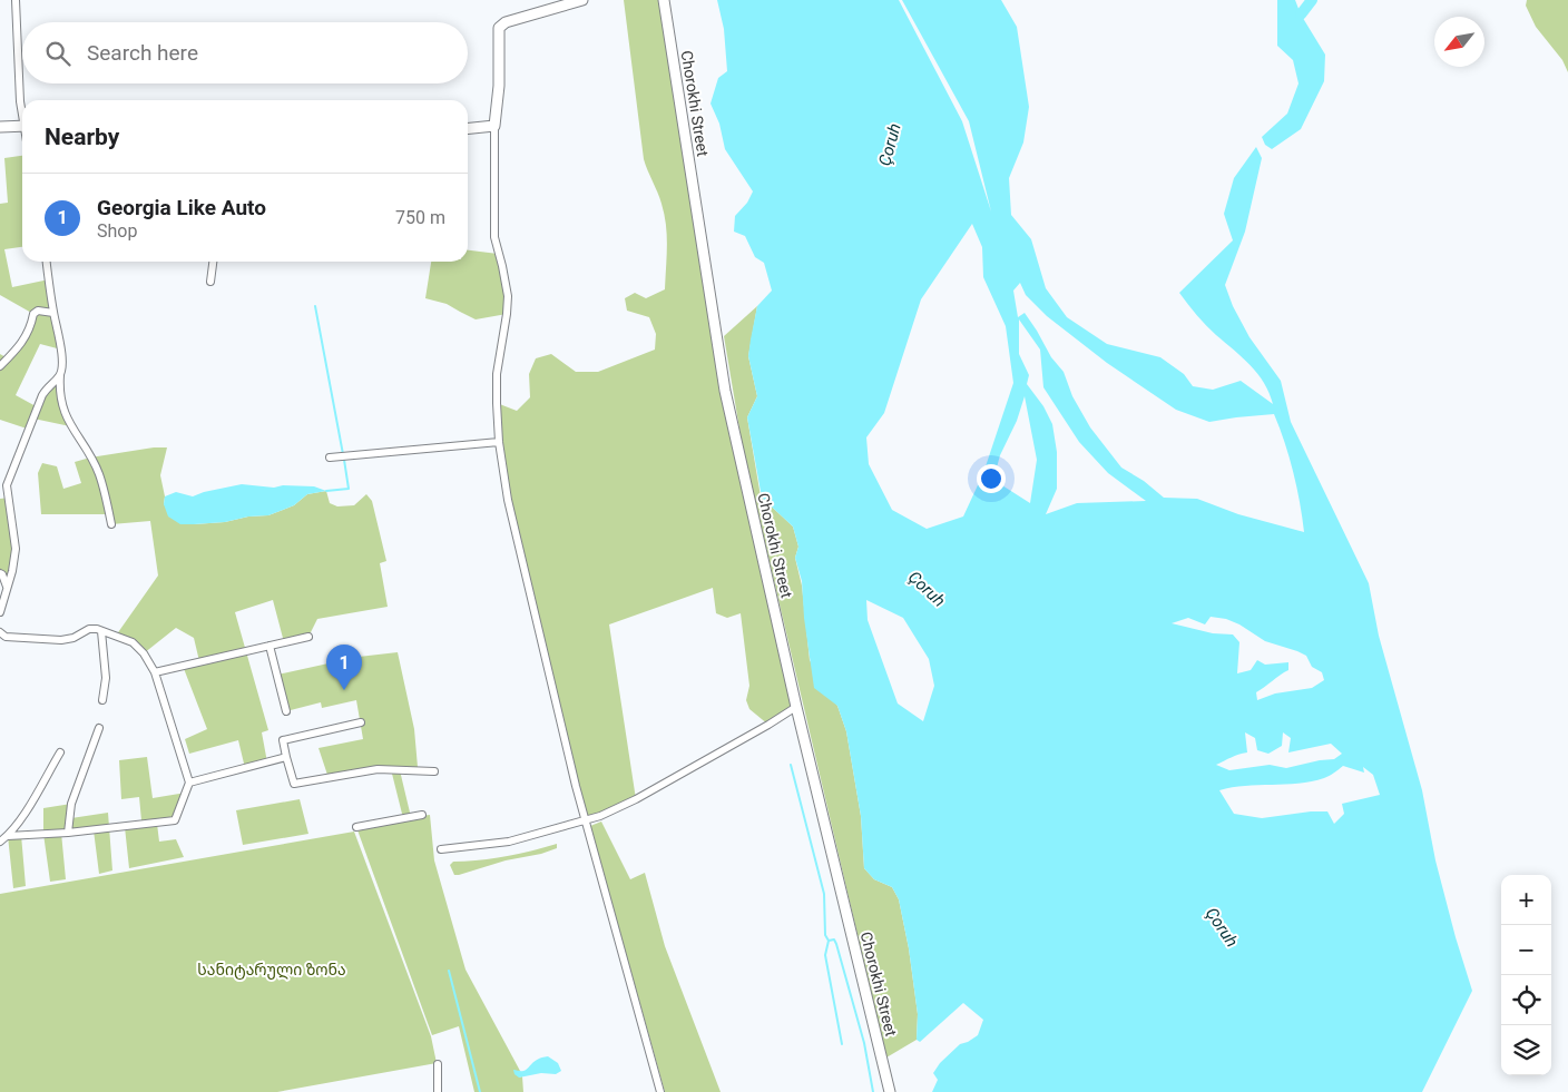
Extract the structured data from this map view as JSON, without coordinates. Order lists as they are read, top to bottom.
{
  "streets": {
    "street": ["Chorokhi Street"]
  },
  "water": ["Çoruh"],
  "parks": ["სანიტარული ზონა"],
  "north": "bottom left",
  "page": {
    "search": "Search here",
    "heading": "Nearby",
    "list": [
      {
        "mark": "1",
        "name": "Georgia Like Auto",
        "note": "Shop",
        "value": "750 m"
      }
    ],
    "pins": "1",
    "map_buttons": ["+", "−"]
  }
}
